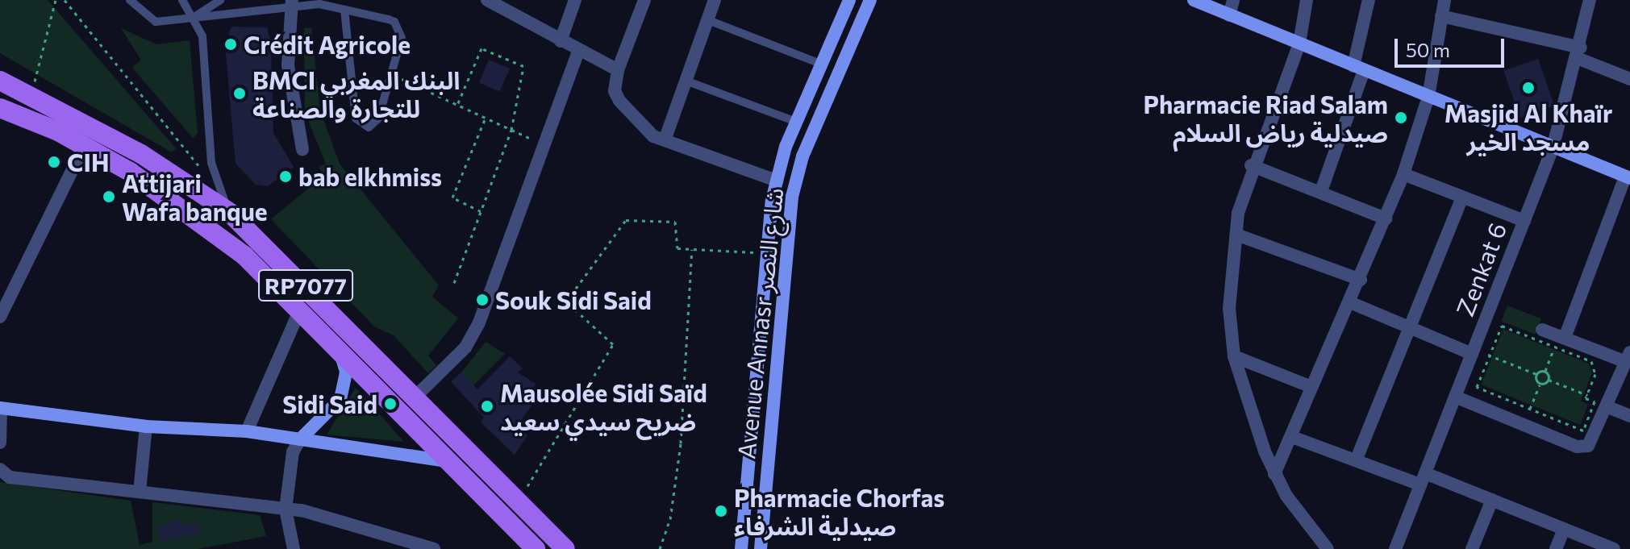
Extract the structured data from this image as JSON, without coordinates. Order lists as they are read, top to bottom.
{
  "streets": {
    "main road": ["RP7077", "Avenue Annasr شارع النصر"],
    "street": ["Zenkat 6"]
  },
  "places": [
    "Crédit Agricole",
    "Masjid Al Khaïr مسجد الخير",
    "BMCI البنك المغربي للتجارة والصناعة",
    "Pharmacie Riad Salam صيدلية رياض السلام",
    "CIH",
    "bab elkhmiss",
    "Attijari Wafa banque",
    "Souk Sidi Said",
    "Sidi Said",
    "Mausolée Sidi Saïd ضريح سيدي سعيد",
    "Pharmacie Chorfas صيدلية الشرفاء"
  ],
  "scale_bar": "50 m"
}
